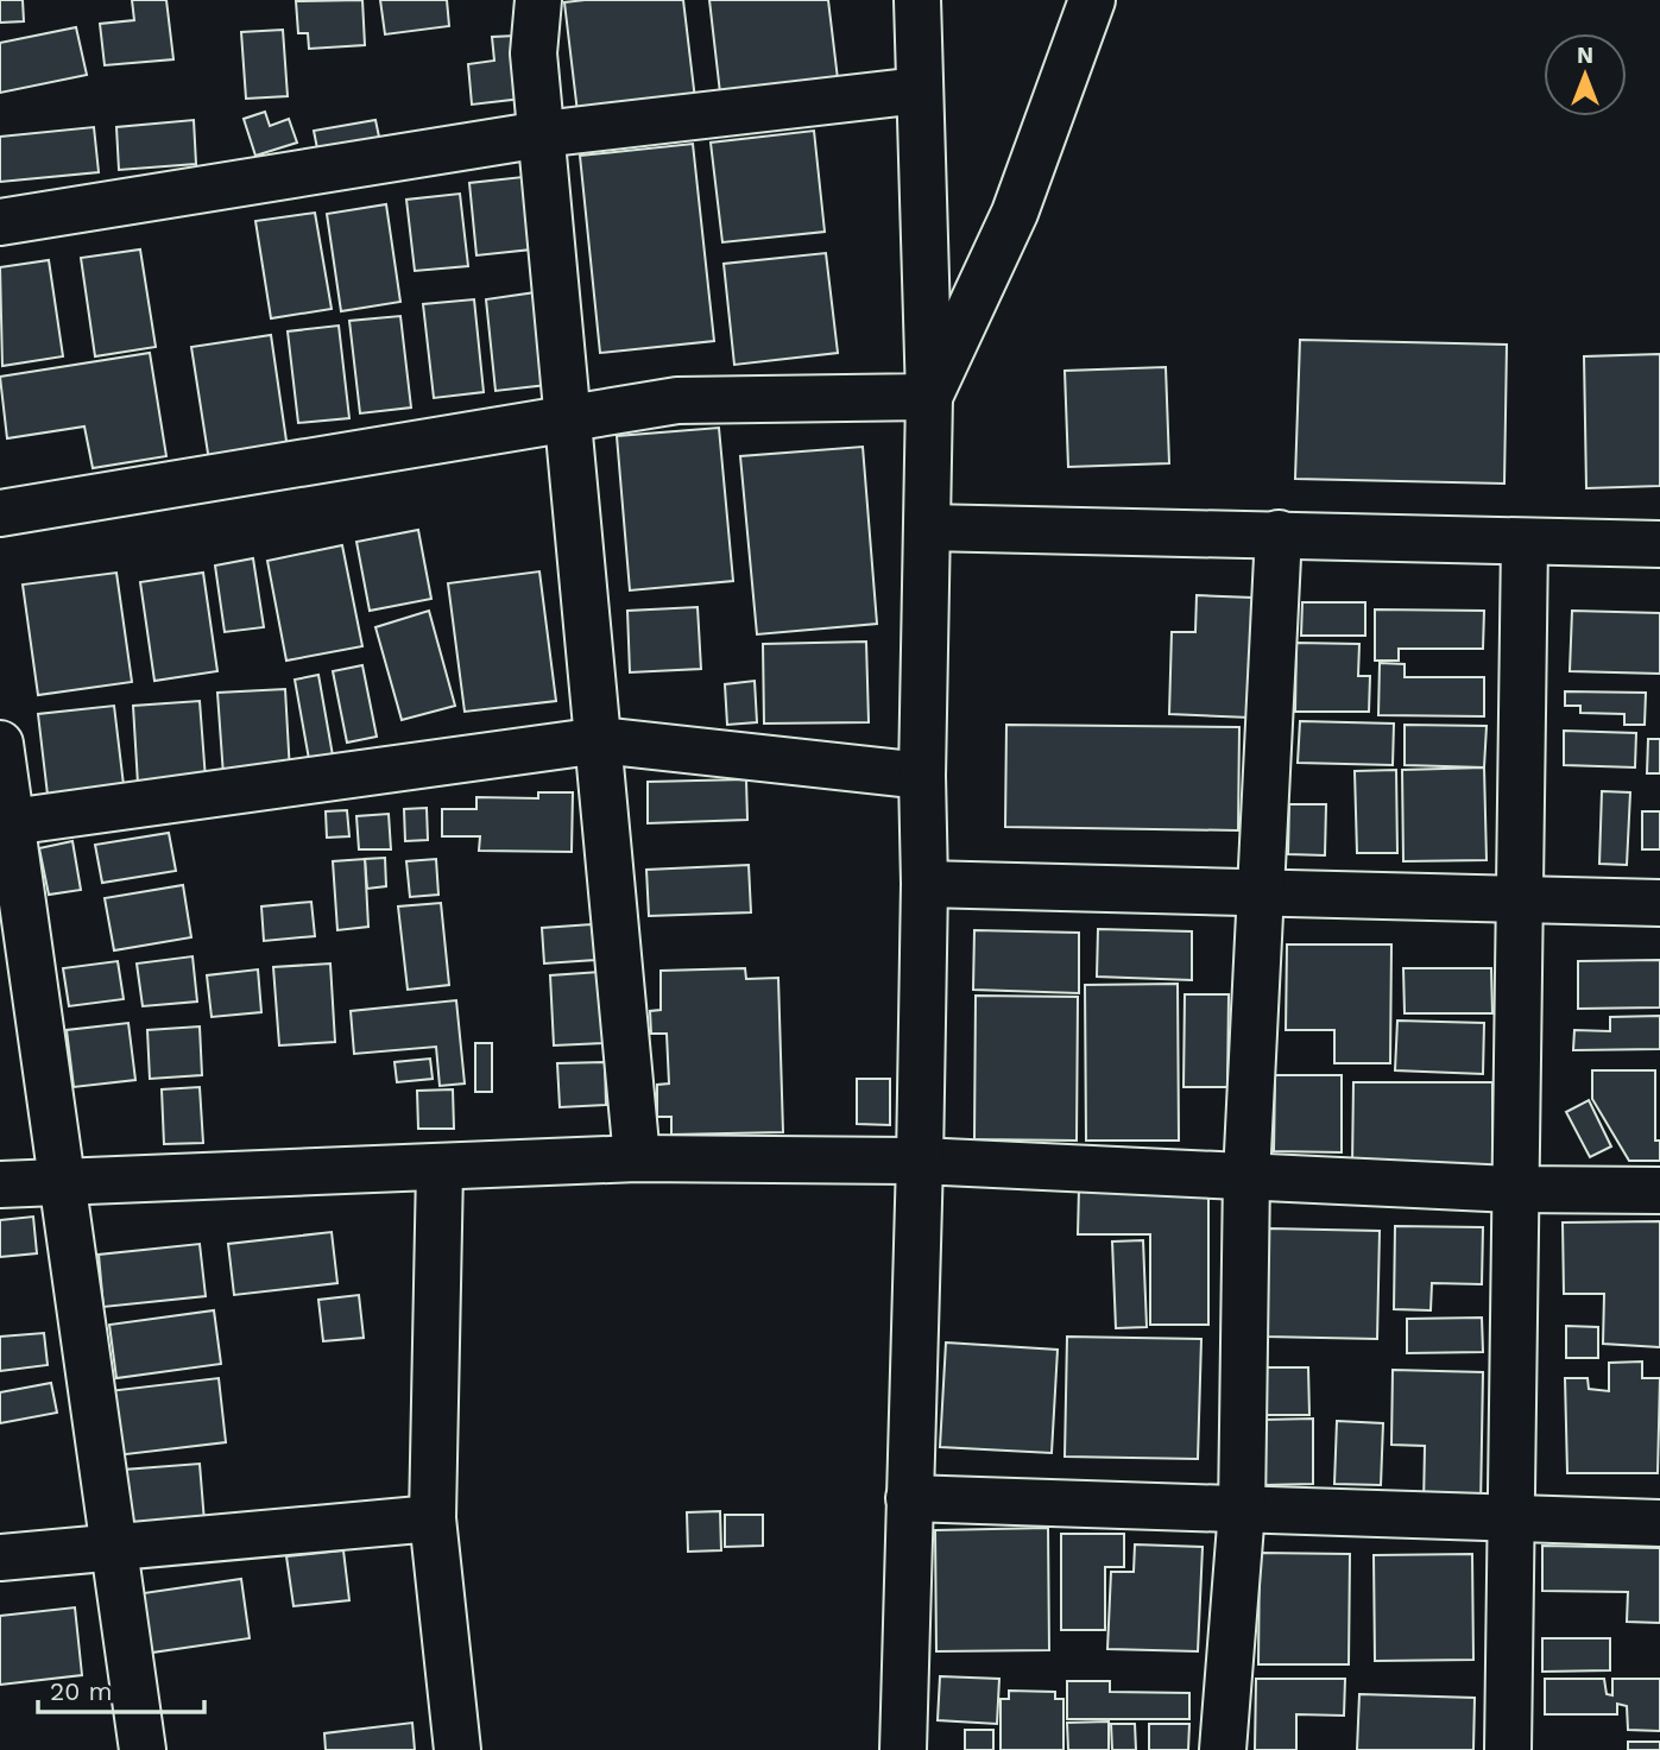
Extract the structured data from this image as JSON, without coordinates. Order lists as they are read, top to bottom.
{
  "scale_bar": "20 m",
  "north": "top"
}
